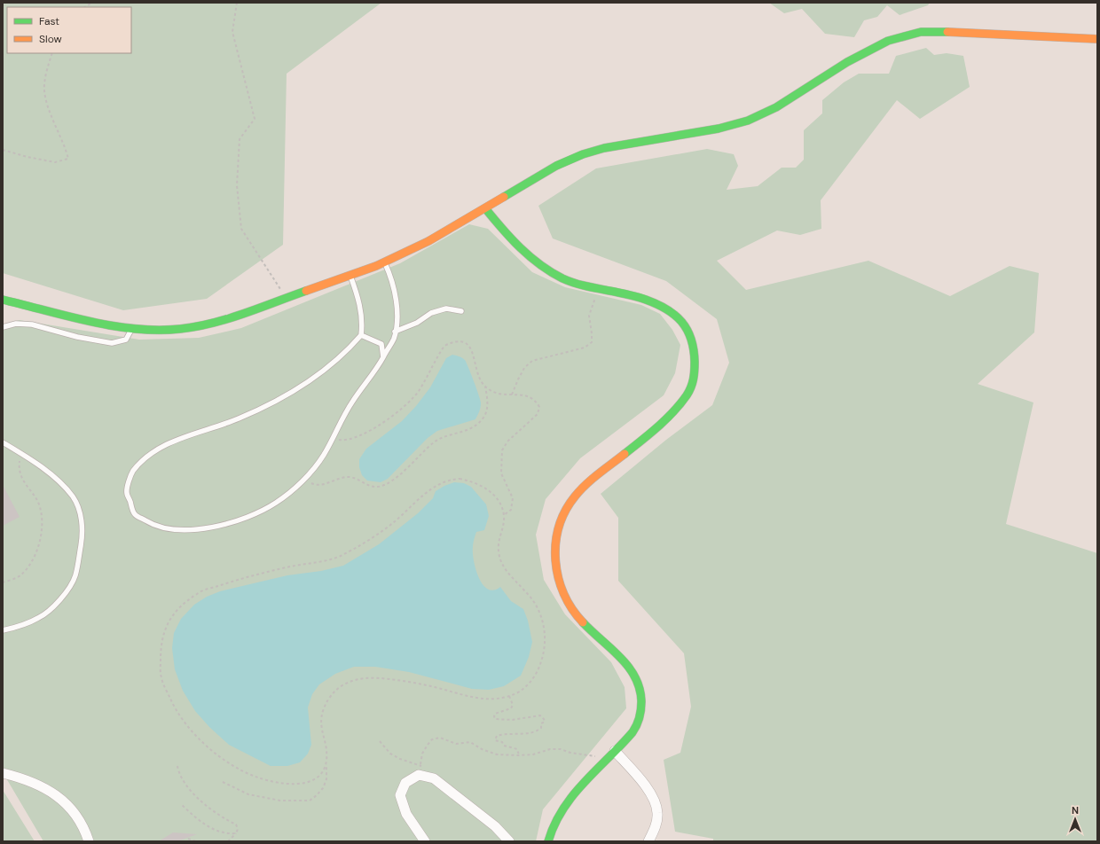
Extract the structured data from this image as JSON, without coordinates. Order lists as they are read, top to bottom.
{
  "legend": ["Fast", "Slow"],
  "north": "top"
}
